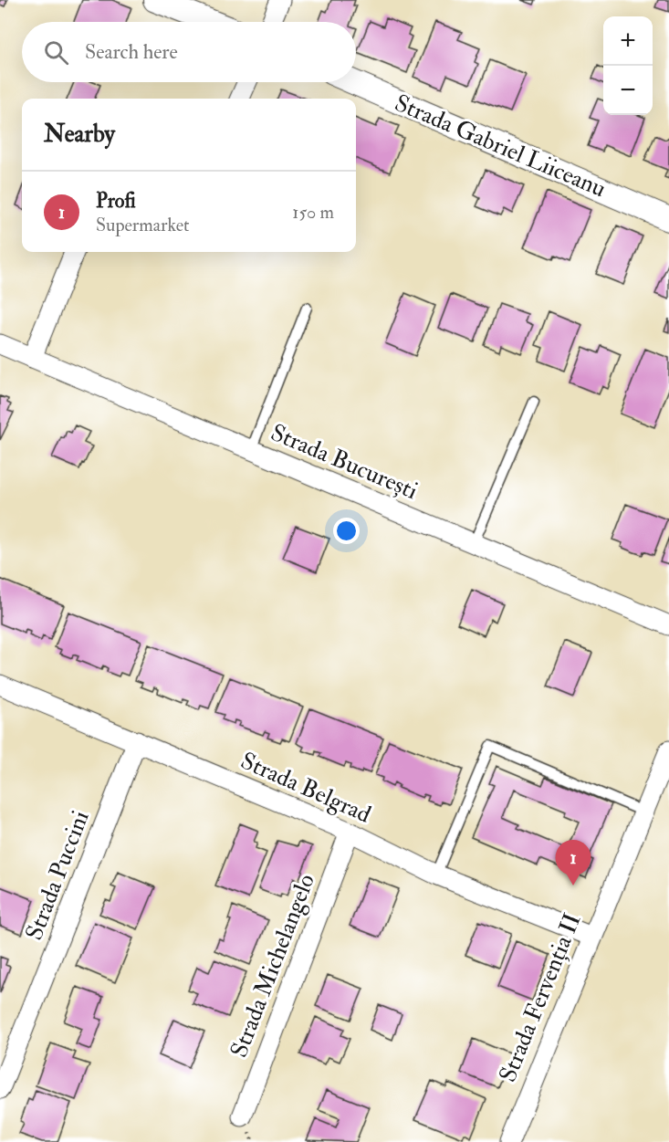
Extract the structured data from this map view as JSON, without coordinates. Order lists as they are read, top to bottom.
{
  "streets": {
    "street": [
      "Strada Gabriel Liiceanu",
      "Strada București",
      "Strada Belgrad",
      "Strada Puccini",
      "Strada Michelangelo",
      "Strada Fervenția II"
    ]
  },
  "crossings": [
    ["Strada Belgrad", "Strada Puccini"],
    ["Strada Belgrad", "Strada Michelangelo"],
    ["Strada Belgrad", "Strada Fervenția II"]
  ],
  "page": {
    "map_buttons": ["+", "−"],
    "search": "Search here",
    "heading": "Nearby",
    "list": [
      {
        "mark": "1",
        "name": "Profi",
        "note": "Supermarket",
        "value": "150 m"
      }
    ],
    "pins": "1"
  }
}
